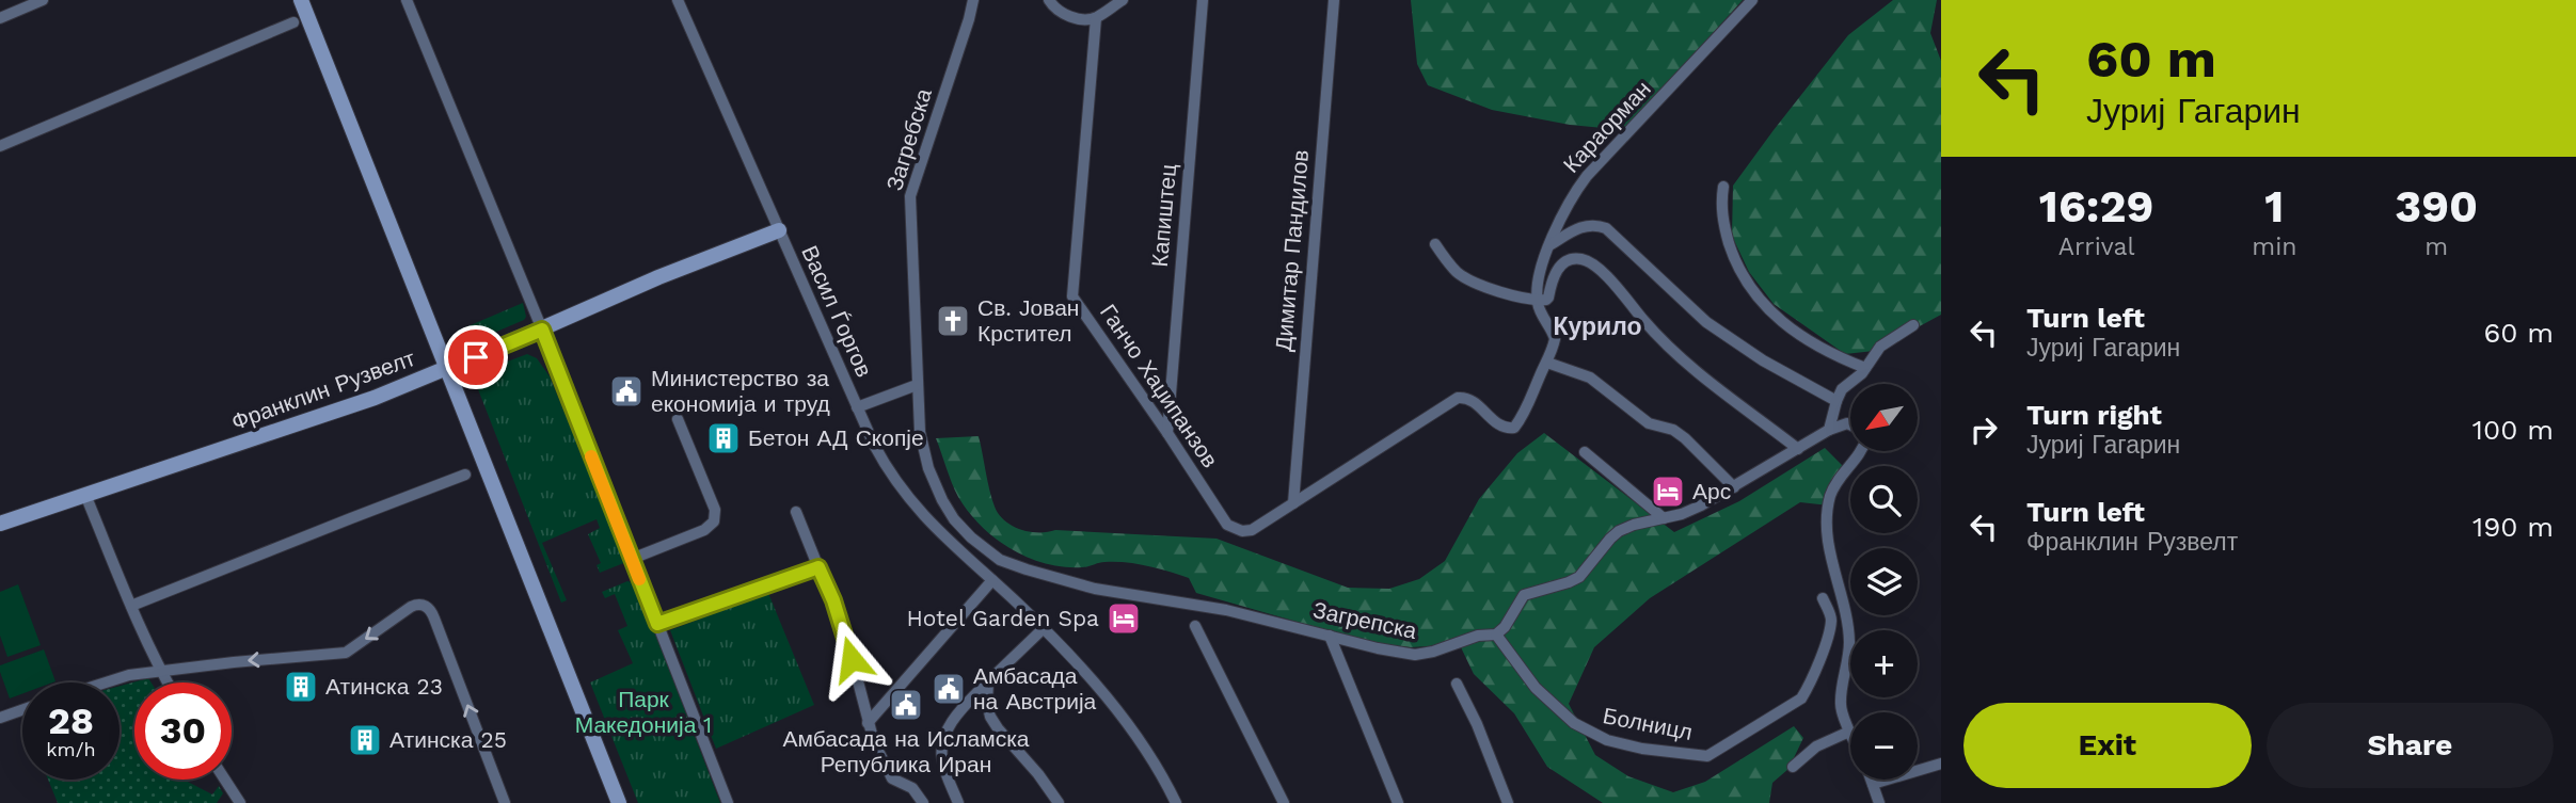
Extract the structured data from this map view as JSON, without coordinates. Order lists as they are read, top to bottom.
{
  "streets": {
    "street": [
      "Караорман",
      "Загребска",
      "Капиштец",
      "Димитар Пандилов",
      "Васил Ѓоргов",
      "Ганчо Хаџипанзов",
      "Франклин Рузвелт",
      "Загрепска",
      "Болницл"
    ]
  },
  "crossings": [
    ["Загребска", "Загрепска"],
    ["Капиштец", "Ганчо Хаџипанзов"],
    ["Димитар Пандилов", "Ганчо Хаџипанзов"],
    ["Васил Ѓоргов", "Франклин Рузвелт"],
    ["Загрепска", "Болницл"]
  ],
  "districts": ["Курило"],
  "parks": ["Парк Македонија 1"],
  "places": {
    "church": ["Св. Јован Крстител"],
    "public building": ["Министерство за економија и труд", "Амбасада на Австрија", "Амбасада на Исламска Република Иран"],
    "building": ["Бетон АД Скопје", "Атинска 23", "Атинска 25"],
    "hotel": ["Арс", "Hotel Garden Spa"]
  },
  "north": "bottom left",
  "page": {
    "turn": ["60 m", "Јуриј Гагарин"],
    "eta": [
      "16:29",
      "Arrival",
      "1",
      "min",
      "390",
      "m"
    ],
    "list": [
      {
        "name": "Turn left",
        "note": "Јуриј Гагарин",
        "value": "60 m"
      },
      {
        "name": "Turn right",
        "note": "Јуриј Гагарин",
        "value": "100 m"
      },
      {
        "name": "Turn left",
        "note": "Франклин Рузвелт",
        "value": "190 m"
      }
    ],
    "map_buttons": ["+", "−"],
    "speed": "28 km/h",
    "limit": "30",
    "buttons": ["Exit", "Share"]
  }
}
